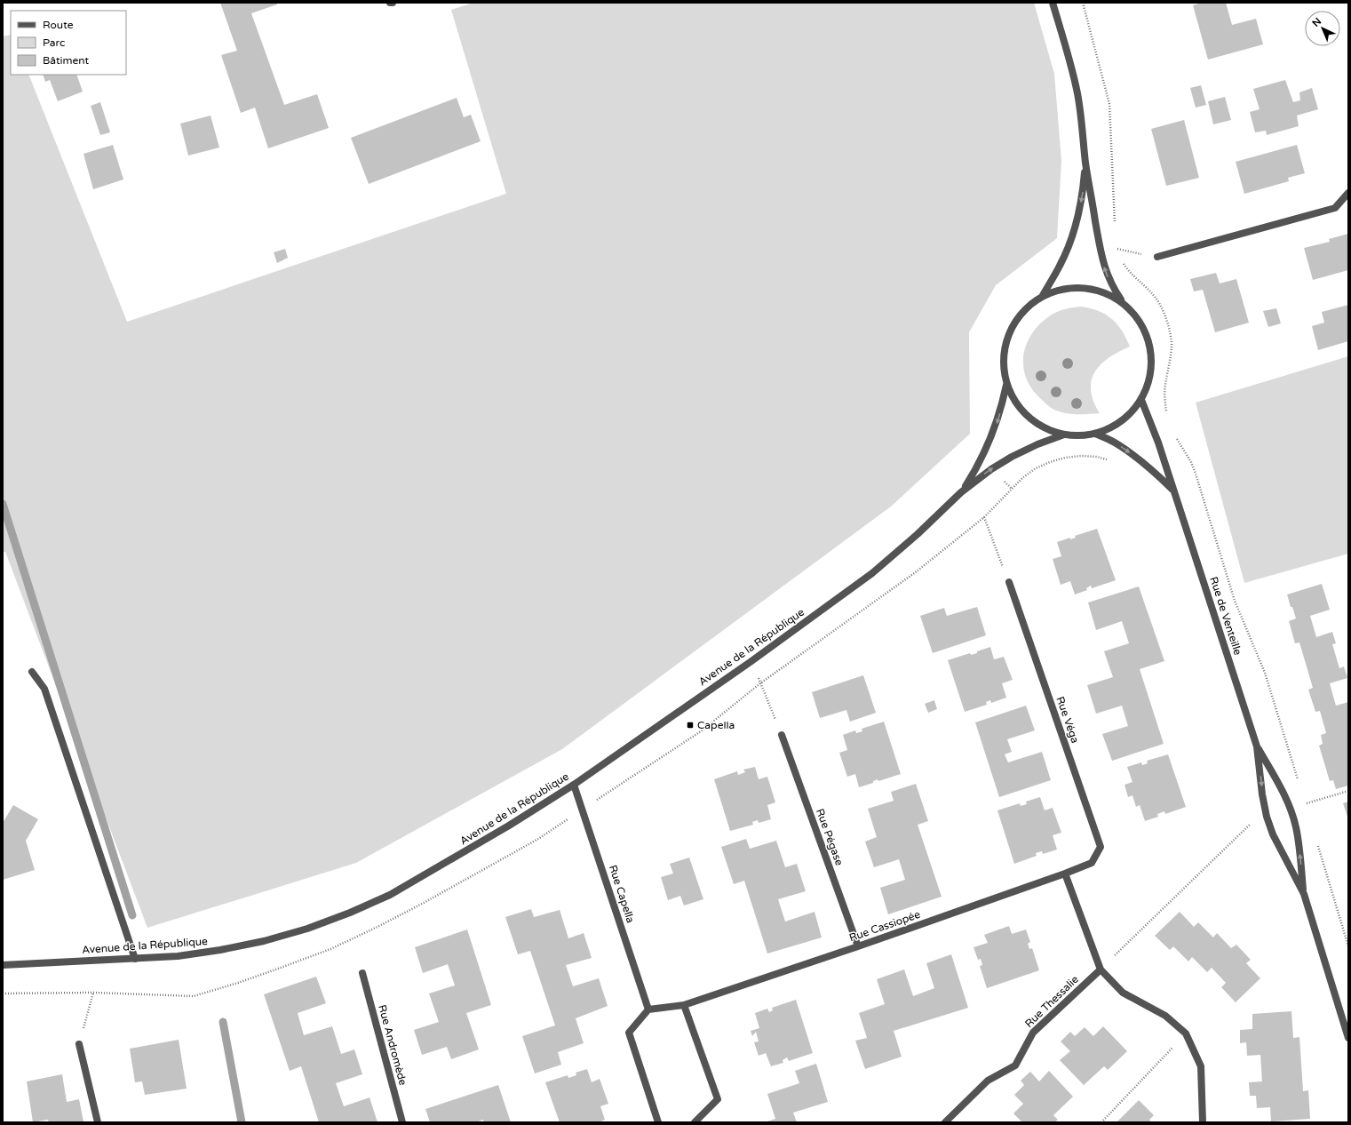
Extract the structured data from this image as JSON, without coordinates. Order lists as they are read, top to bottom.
{
  "streets": {
    "street": [
      "Rue de Venteille",
      "Avenue de la République",
      "Rue Véga",
      "Rue Pégase",
      "Rue Capella",
      "Rue Cassiopée",
      "Rue Thessalie",
      "Rue Andromède"
    ]
  },
  "crossings": [
    ["Avenue de la République", "Rue Capella"],
    ["Rue Véga", "Rue Cassiopée"],
    ["Rue Pégase", "Rue Cassiopée"]
  ],
  "places": {
    "transit": ["Capella"]
  },
  "legend": ["Route", "Parc", "Bâtiment"],
  "north": "top left"
}
